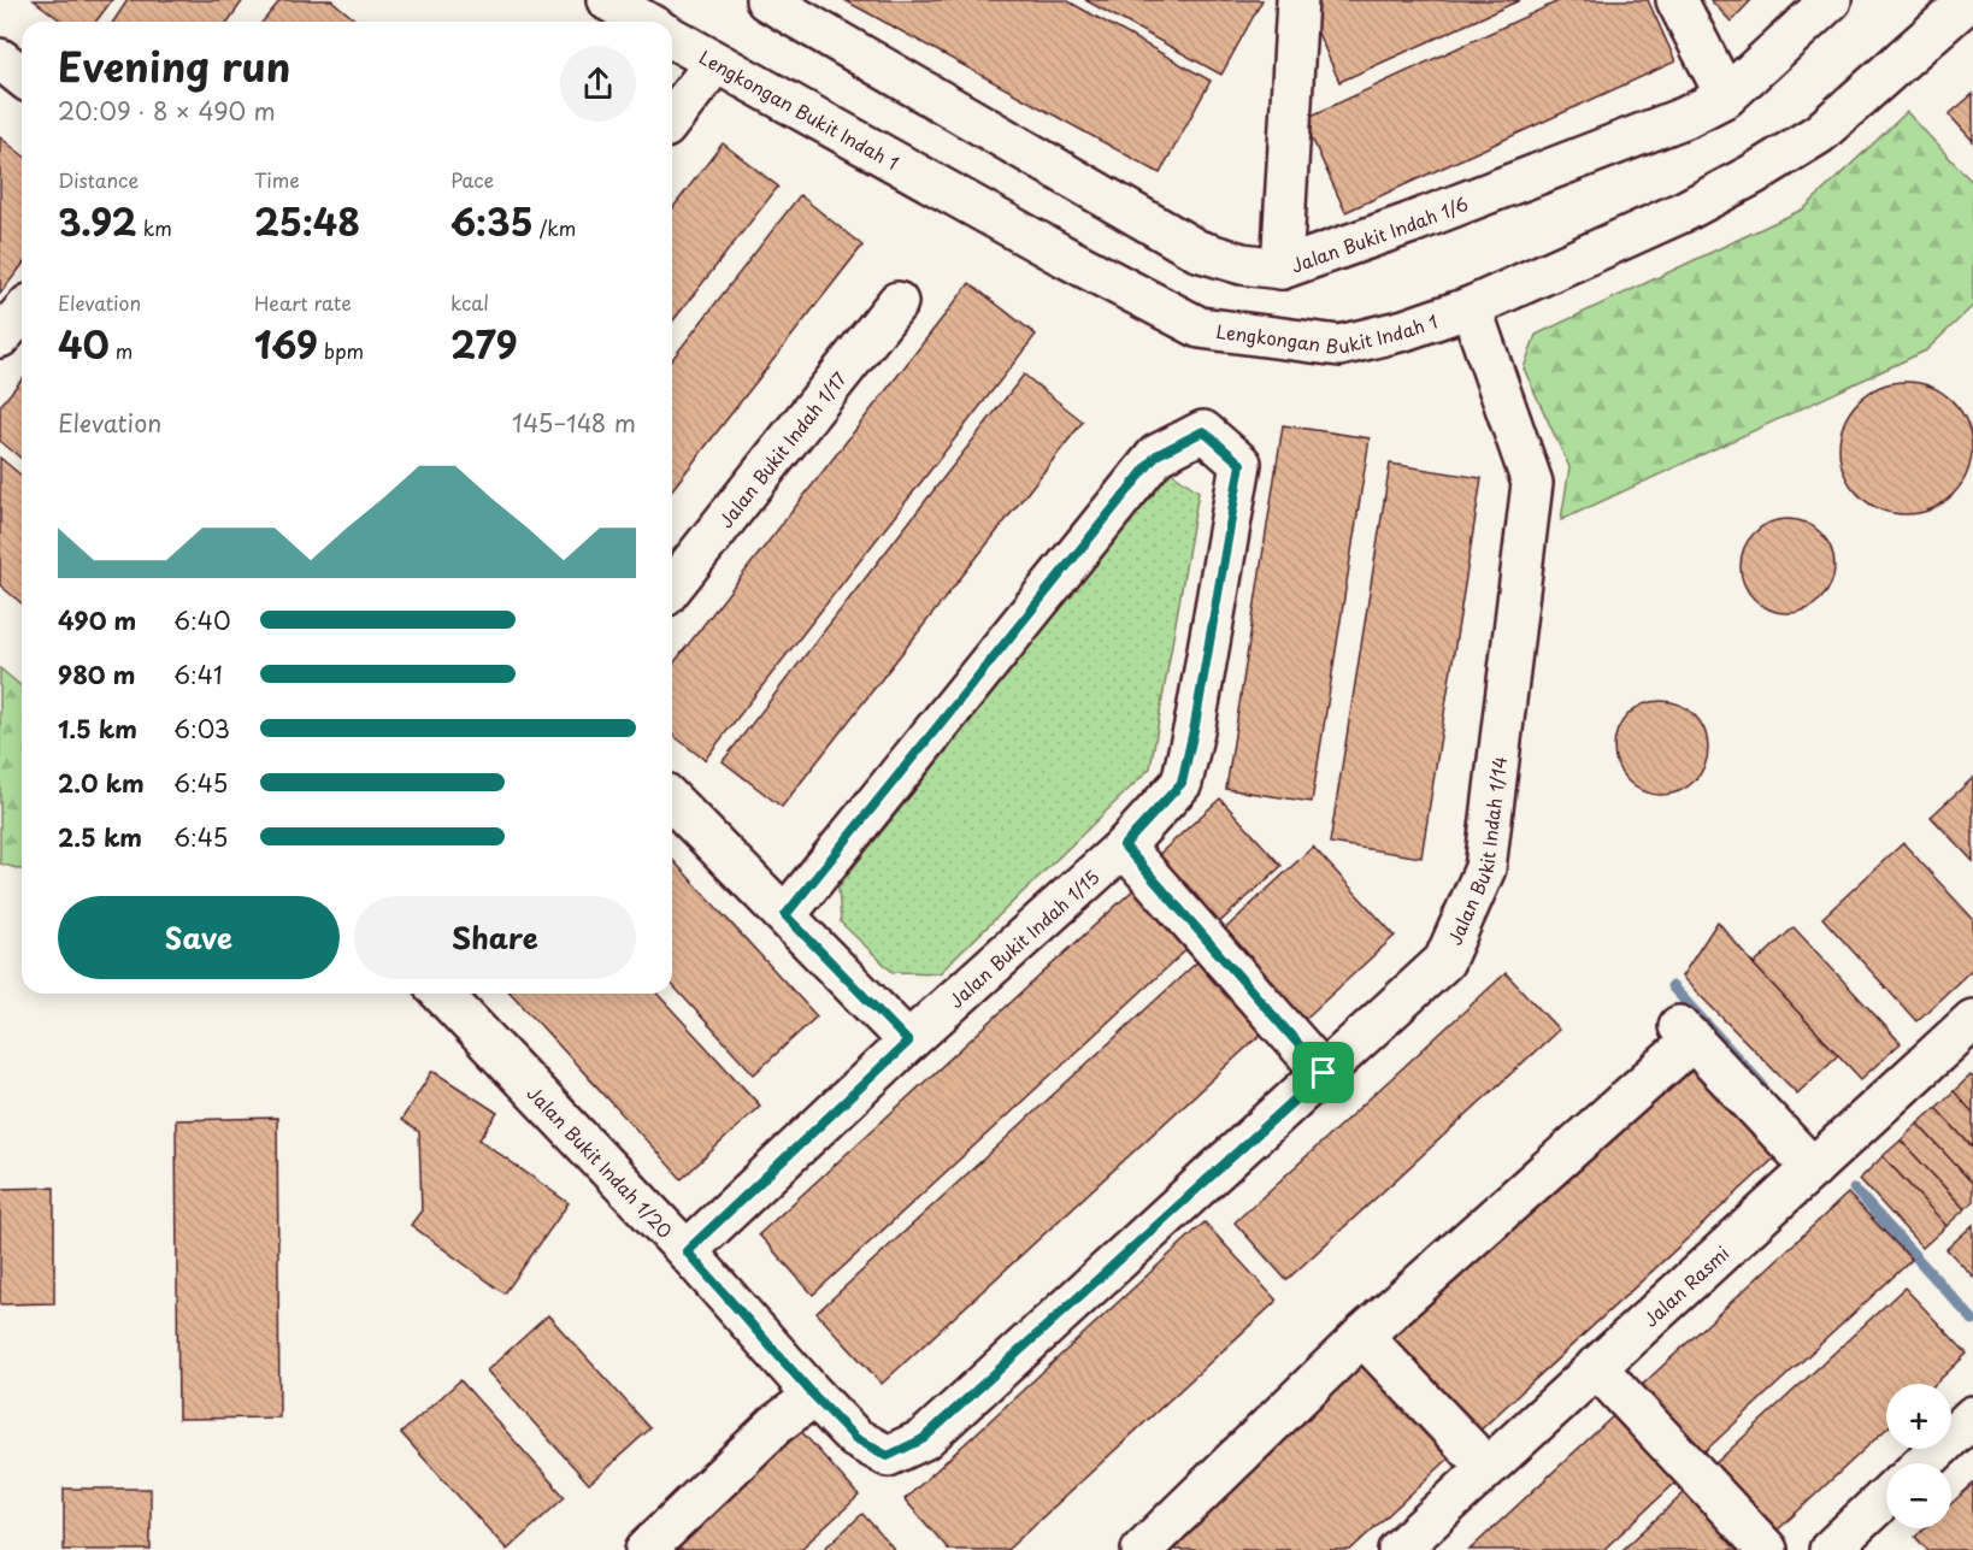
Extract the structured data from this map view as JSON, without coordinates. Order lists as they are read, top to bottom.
{
  "streets": {
    "street": [
      "Lengkongan Bukit Indah 1",
      "Jalan Bukit Indah 1/6",
      "Jalan Bukit Indah 1/17",
      "Jalan Bukit Indah 1/14",
      "Jalan Bukit Indah 1/15",
      "Jalan Bukit Indah 1/20",
      "Jalan Rasmi"
    ]
  },
  "crossings": [
    ["Lengkongan Bukit Indah 1", "Jalan Bukit Indah 1/14"],
    ["Jalan Bukit Indah 1/14", "Jalan Bukit Indah 1/20"],
    ["Jalan Bukit Indah 1/15", "Jalan Bukit Indah 1/20"]
  ],
  "page": {
    "heading": ["Evening run", "20:09 · 8 × 490 m"],
    "stats": [
      ["Distance", "3.92 km"],
      ["Time", "25:48"],
      ["Pace", "6:35 /km"],
      ["Elevation", "40 m"],
      ["Heart rate", "169 bpm"],
      ["kcal", "279"]
    ],
    "chart": ["Elevation", "145–148 m"],
    "list": [
      {
        "name": "490 m",
        "note": "6:40"
      },
      {
        "name": "980 m",
        "note": "6:41"
      },
      {
        "name": "1.5 km",
        "note": "6:03"
      },
      {
        "name": "2.0 km",
        "note": "6:45"
      },
      {
        "name": "2.5 km",
        "note": "6:45"
      }
    ],
    "buttons": ["Save", "Share"],
    "map_buttons": ["+", "−"]
  }
}
